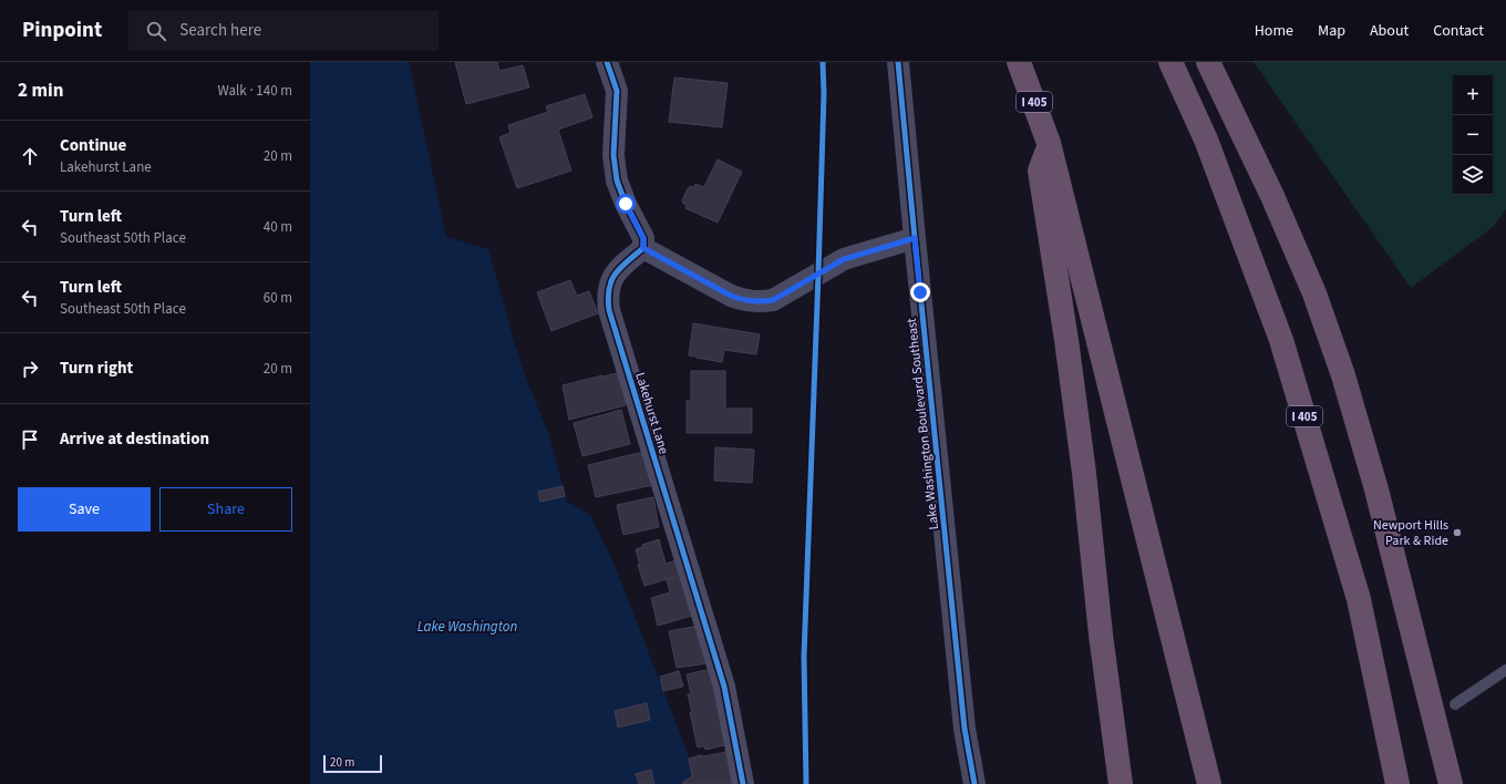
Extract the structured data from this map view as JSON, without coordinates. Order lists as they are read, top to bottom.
{
  "streets": {
    "highway": ["I 405"],
    "street": ["Lakehurst Lane", "Lake Washington Boulevard Southeast"]
  },
  "water": ["Lake Washington"],
  "places": ["Newport Hills Park & Ride"],
  "scale_bar": "20 m",
  "page": {
    "header": "Pinpoint",
    "search": "Search here",
    "nav": [
      "Home",
      "Map",
      "About",
      "Contact"
    ],
    "heading": ["2 min", "Walk · 140 m"],
    "map_buttons": ["+", "−"],
    "list": [
      ["Continue", "Lakehurst Lane", "20 m"],
      ["Turn left", "Southeast 50th Place", "40 m"],
      ["Turn left", "Southeast 50th Place", "60 m"],
      ["Turn right", "20 m"],
      "Arrive at destination"
    ],
    "buttons": ["Save", "Share"],
    "scale": "20 m"
  }
}
